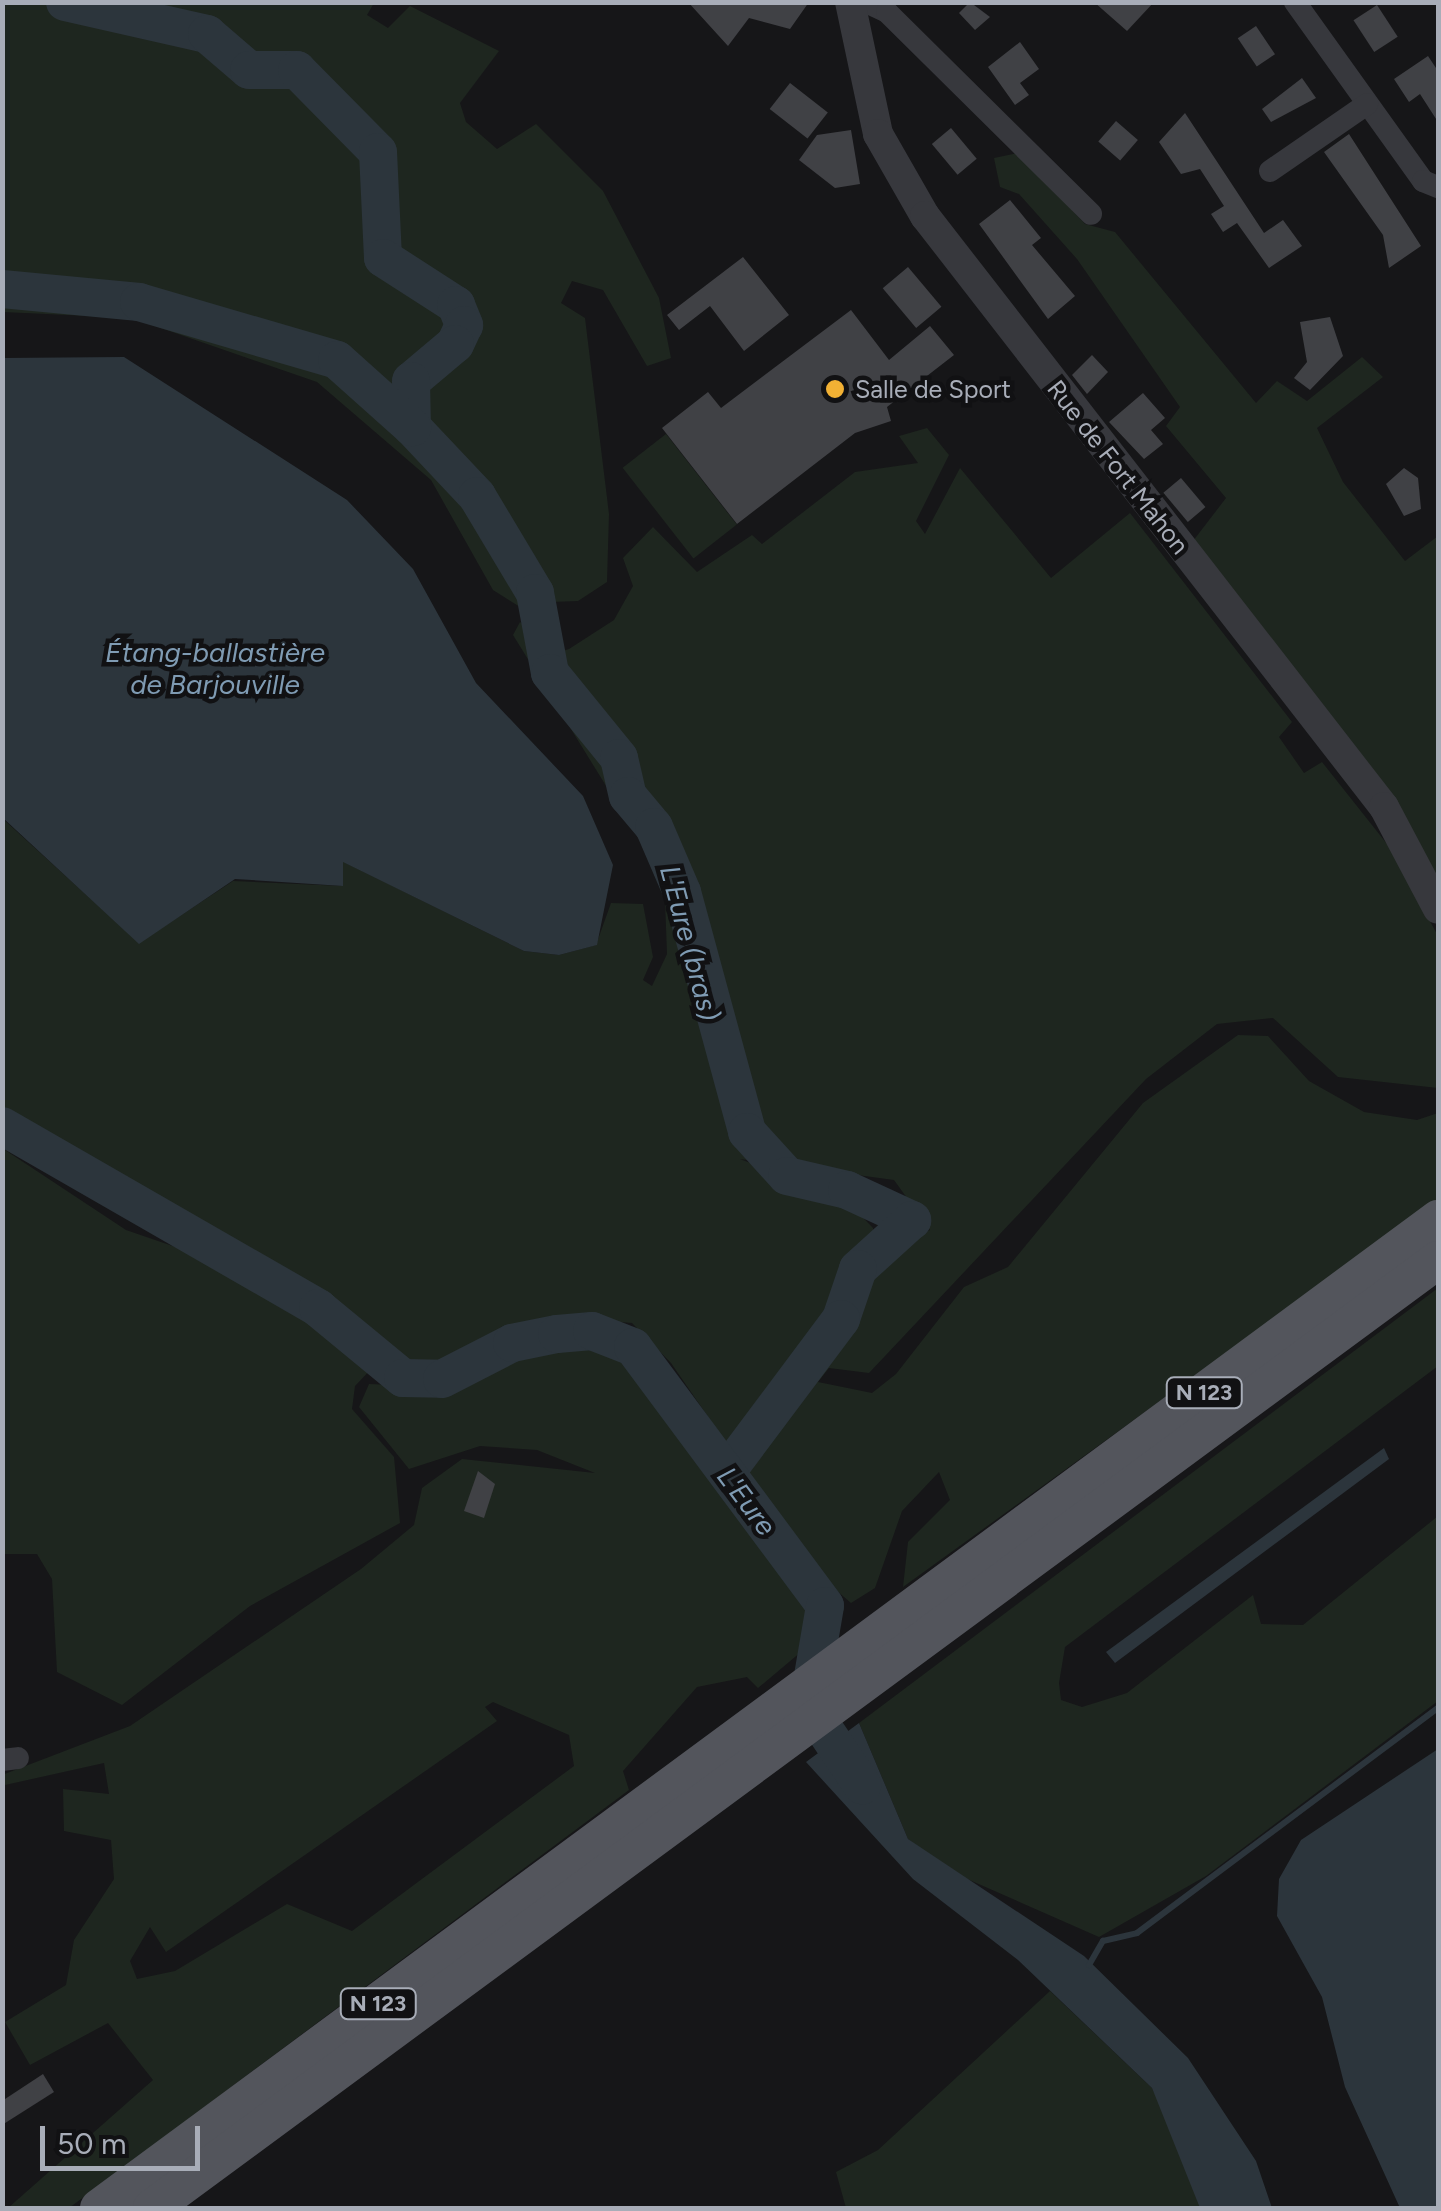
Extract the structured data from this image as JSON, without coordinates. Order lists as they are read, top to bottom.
{
  "streets": {
    "main road": ["N 123"],
    "street": ["Rue de Fort Mahon"]
  },
  "water": ["Étang-ballastière de Barjouville", "L'Eure (bras)", "L'Eure"],
  "places": ["Salle de Sport"],
  "scale_bar": "50 m"
}
